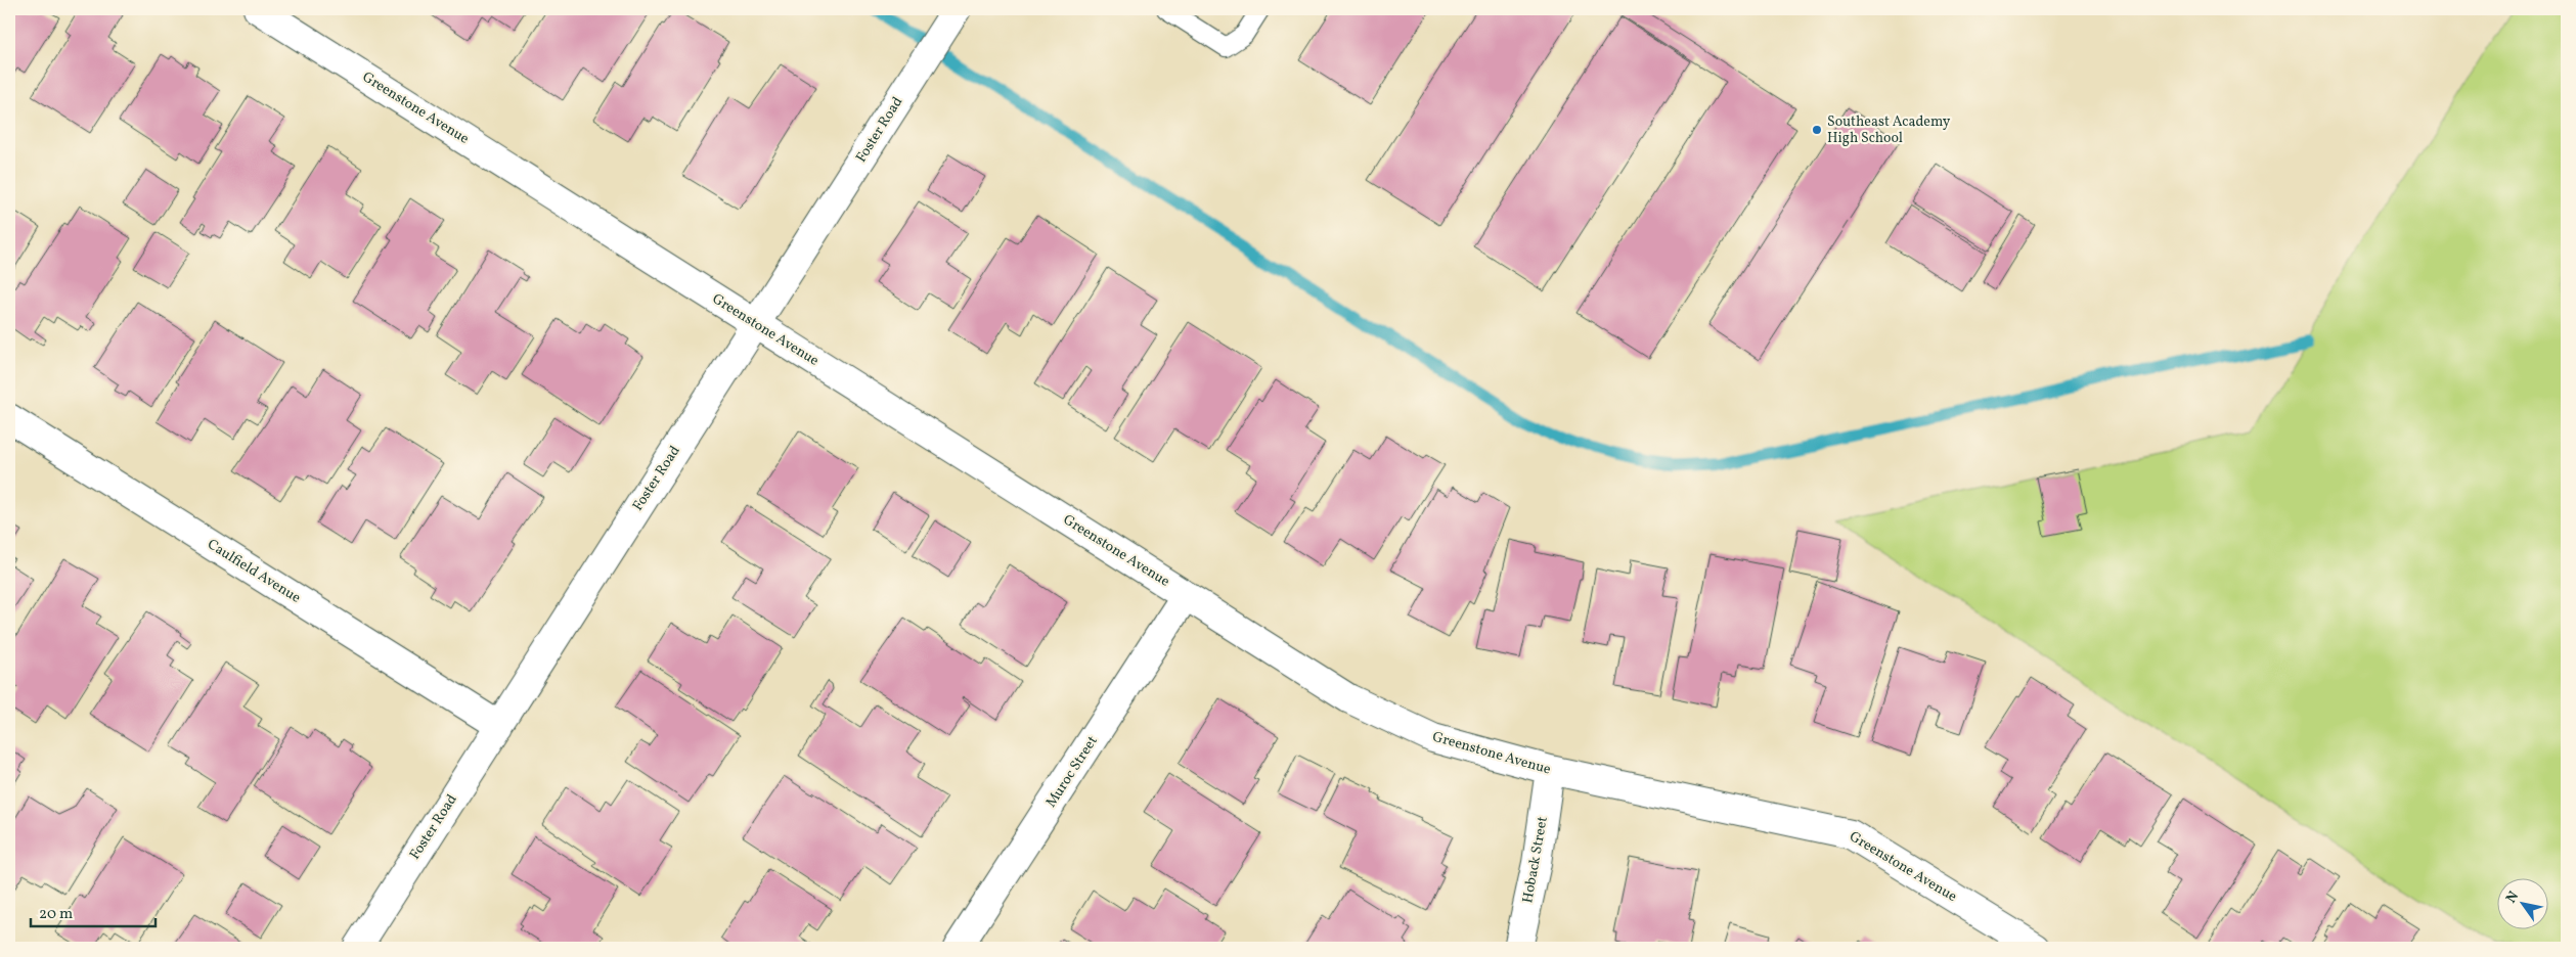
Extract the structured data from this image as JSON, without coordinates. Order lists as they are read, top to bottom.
{
  "streets": {
    "street": [
      "Greenstone Avenue",
      "Foster Road",
      "Caulfield Avenue",
      "Muroc Street",
      "Hoback Street"
    ]
  },
  "crossings": [
    ["Greenstone Avenue", "Foster Road"],
    ["Greenstone Avenue", "Muroc Street"],
    ["Greenstone Avenue", "Hoback Street"],
    ["Foster Road", "Caulfield Avenue"]
  ],
  "places": ["Southeast Academy High School"],
  "scale_bar": "20 m",
  "north": "top left"
}
